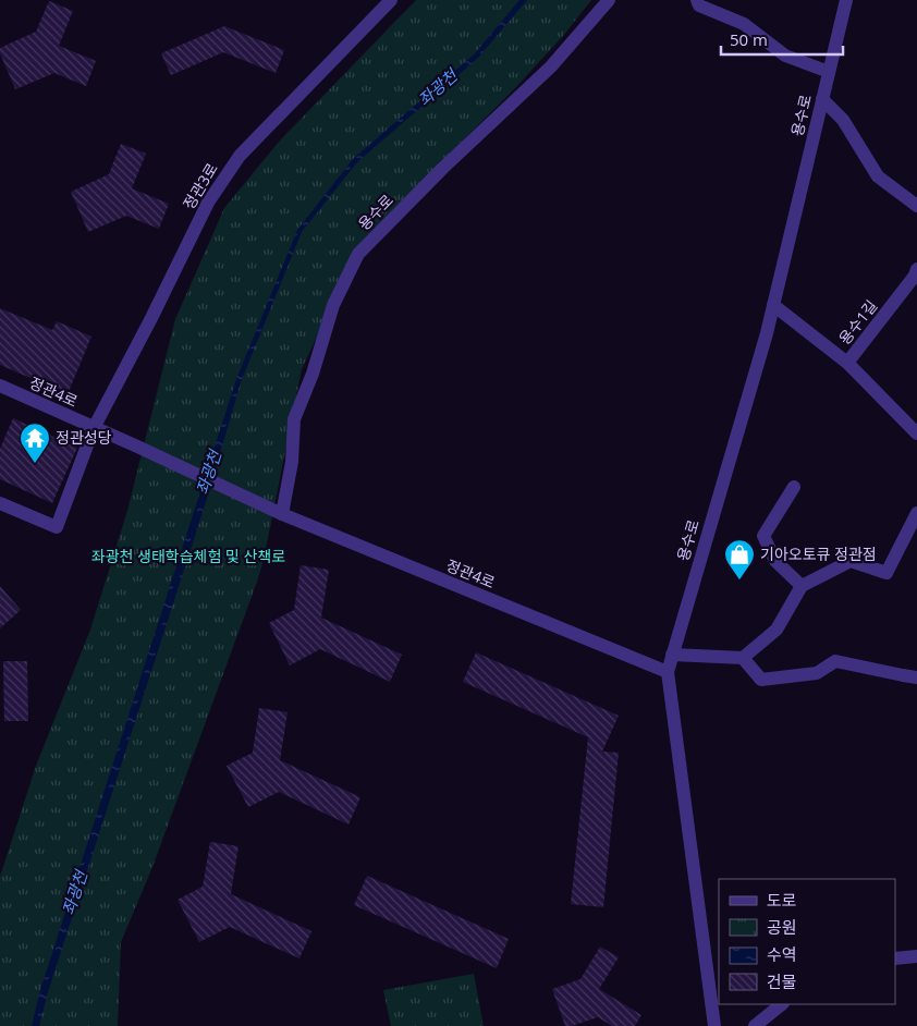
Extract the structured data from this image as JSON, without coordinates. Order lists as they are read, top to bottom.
{
  "streets": {
    "street": [
      "용수로",
      "정관3로",
      "용수1길",
      "정관4로"
    ]
  },
  "crossings": [
    ["용수로", "정관4로"],
    ["정관3로", "정관4로"]
  ],
  "water": ["좌광천"],
  "parks": ["좌광천 생태학습체험 및 산책로"],
  "places": {
    "temple": ["정관성당"],
    "shop": ["기아오토큐 정관점"]
  },
  "legend": [
    "도로",
    "공원",
    "수역",
    "건물"
  ],
  "scale_bar": "50 m"
}
